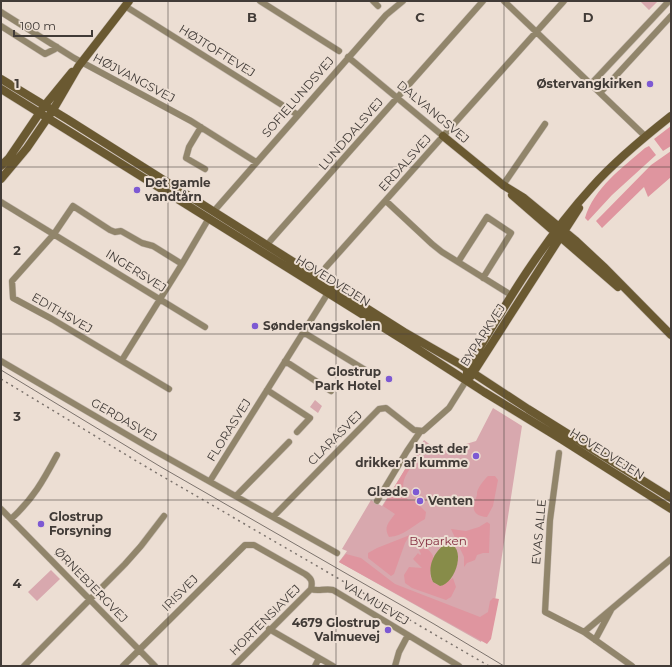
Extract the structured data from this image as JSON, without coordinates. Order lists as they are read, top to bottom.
{
  "streets": {
    "main road": ["DALVANGSVEJ", "HOVEDVEJEN", "BYPARKVEJ"],
    "street": [
      "HØJTOFTEVEJ",
      "HØJVANGSVEJ",
      "SOFIELUNDSVEJ",
      "LUNDDALSVEJ",
      "ERDALSVEJ",
      "INGERSVEJ",
      "EDITHSVEJ",
      "GERDASVEJ",
      "FLORASVEJ",
      "CLARASVEJ",
      "EVAS ALLE",
      "ØRNEBJERGVEJ",
      "IRISVEJ",
      "VALMUEVEJ",
      "HORTENSIAVEJ"
    ]
  },
  "crossings": [
    ["HØJTOFTEVEJ", "SOFIELUNDSVEJ"],
    ["HØJVANGSVEJ", "SOFIELUNDSVEJ"],
    ["SOFIELUNDSVEJ", "DALVANGSVEJ"],
    ["SOFIELUNDSVEJ", "HOVEDVEJEN"],
    ["DALVANGSVEJ", "LUNDDALSVEJ"],
    ["DALVANGSVEJ", "ERDALSVEJ"],
    ["DALVANGSVEJ", "BYPARKVEJ"],
    ["LUNDDALSVEJ", "HOVEDVEJEN"],
    ["INGERSVEJ", "EDITHSVEJ"],
    ["HOVEDVEJEN", "BYPARKVEJ"],
    ["HOVEDVEJEN", "FLORASVEJ"],
    ["GERDASVEJ", "FLORASVEJ"],
    ["GERDASVEJ", "CLARASVEJ"],
    ["ØRNEBJERGVEJ", "IRISVEJ"],
    ["IRISVEJ", "VALMUEVEJ"],
    ["IRISVEJ", "HORTENSIAVEJ"],
    ["VALMUEVEJ", "HORTENSIAVEJ"]
  ],
  "parks": ["Byparken"],
  "places": [
    "Østervangkirken",
    "Det gamle vandtårn",
    "Søndervangskolen",
    "Glostrup Park Hotel",
    "Hest der drikker af kumme",
    "Glæde",
    "Venten",
    "Glostrup Forsyning",
    "4679 Glostrup Valmuevej"
  ],
  "scale_bar": "100 m",
  "grid": {
    "columns": ["B", "C", "D"],
    "rows": [
      "1",
      "2",
      "3",
      "4"
    ]
  }
}
